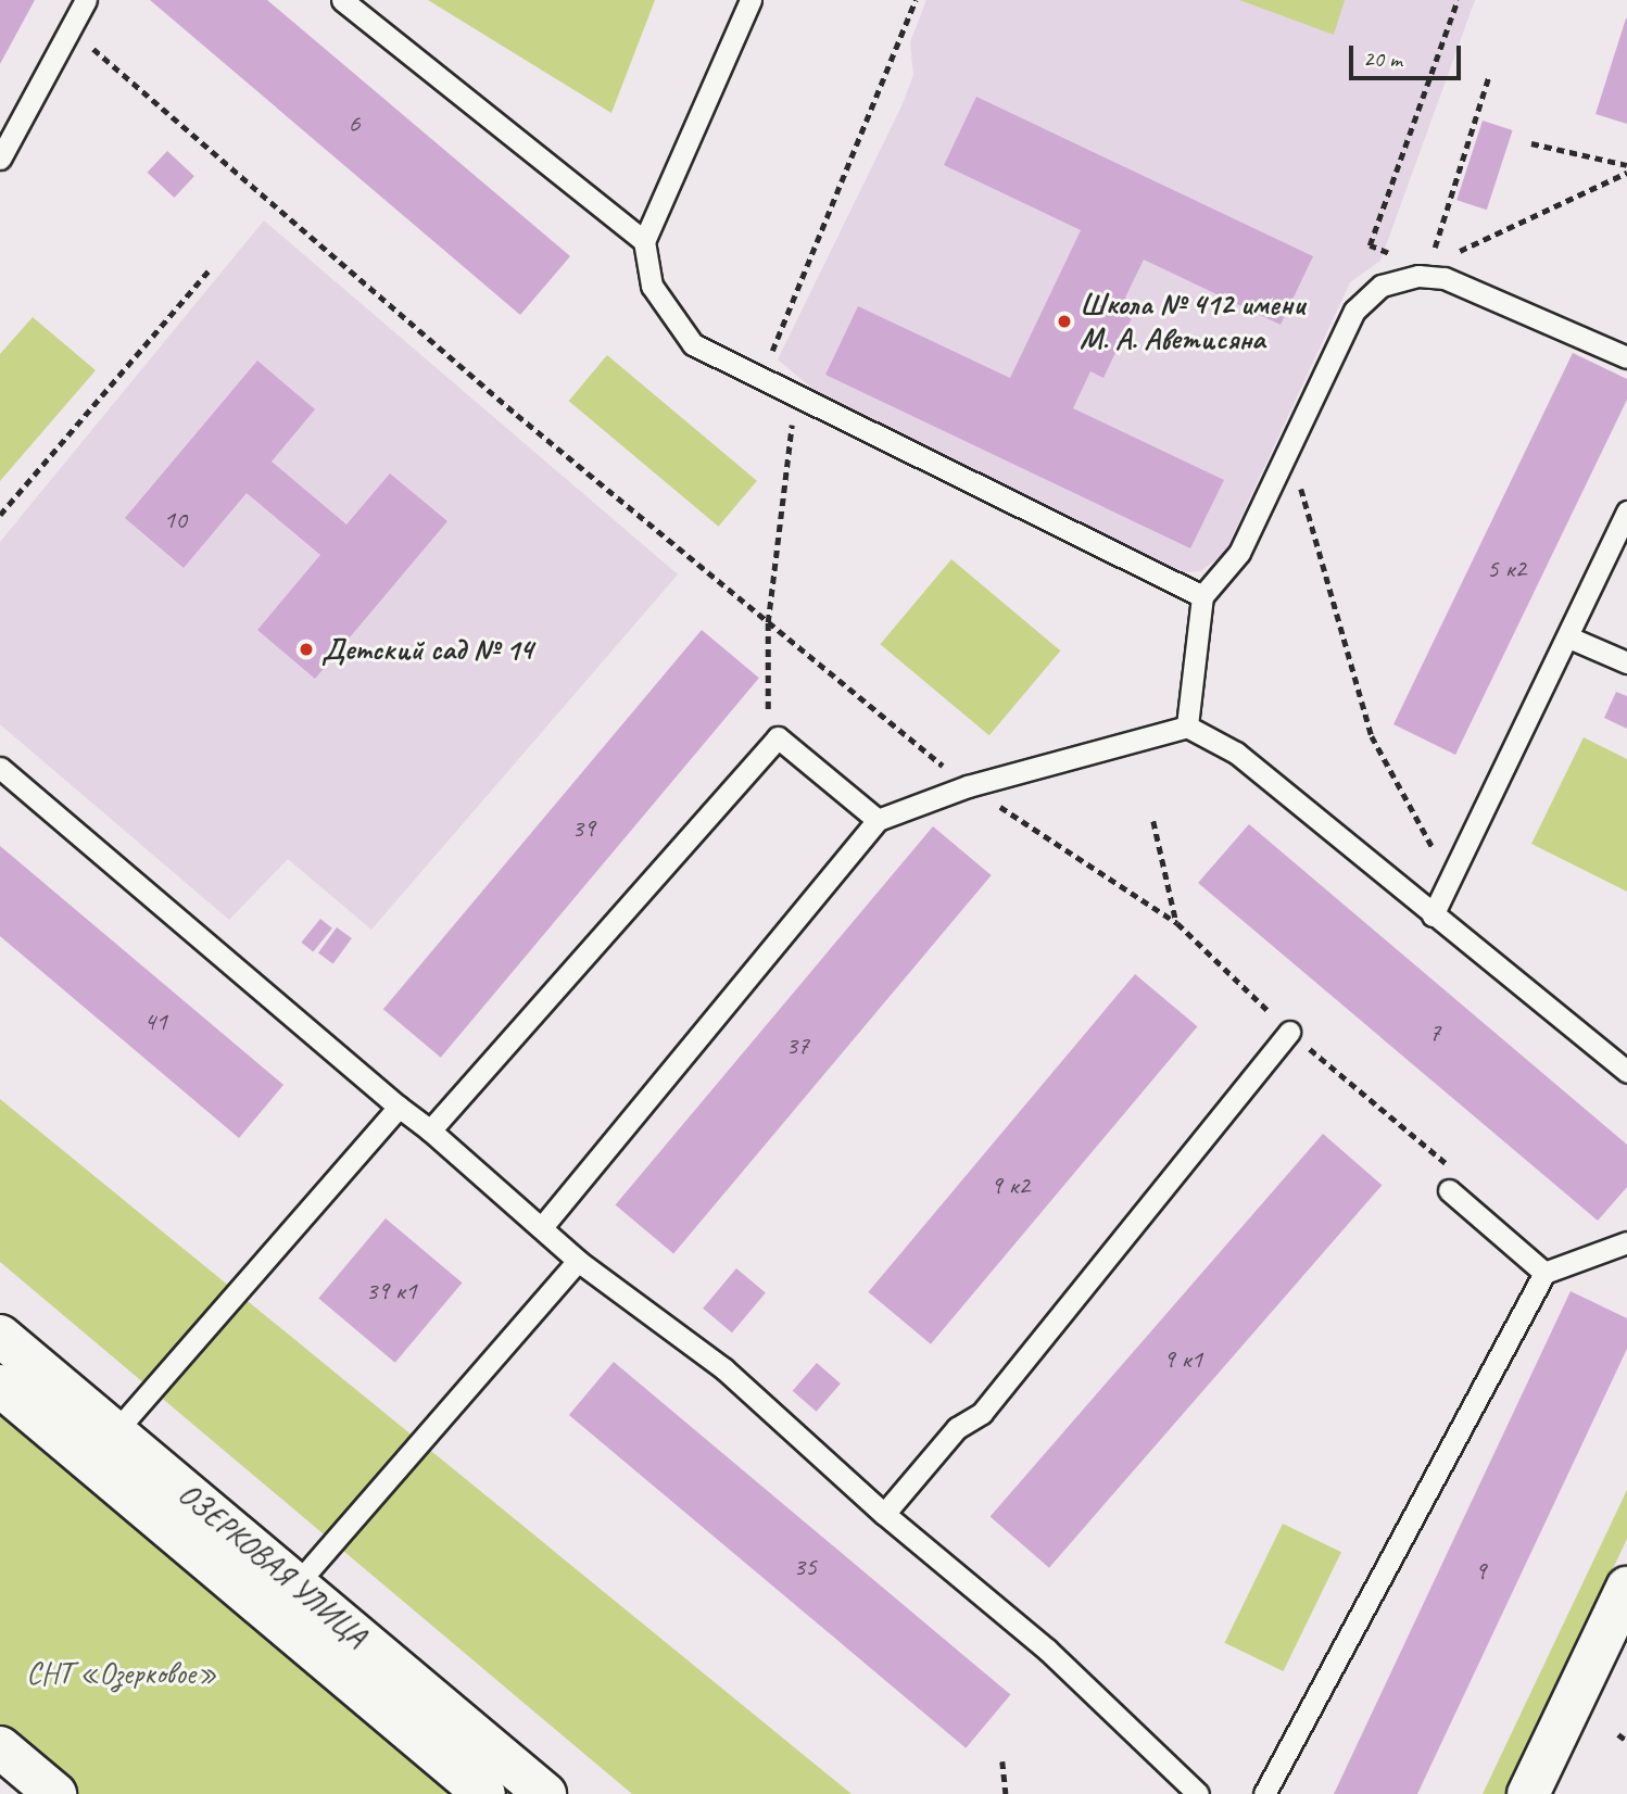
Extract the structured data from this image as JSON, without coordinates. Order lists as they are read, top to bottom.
{
  "streets": {
    "street": ["ОЗЕРКОВАЯ УЛИЦА"]
  },
  "parks": ["СНТ «Озерковое»"],
  "places": ["Школа № 412 имени М. А. Аветисяна", "Детский сад № 14"],
  "house_numbers": [
    "6",
    "10",
    "5 к2",
    "39",
    "41",
    "7",
    "37",
    "9 к2",
    "39 к1",
    "9 к1",
    "35",
    "9"
  ],
  "scale_bar": "20 m"
}
